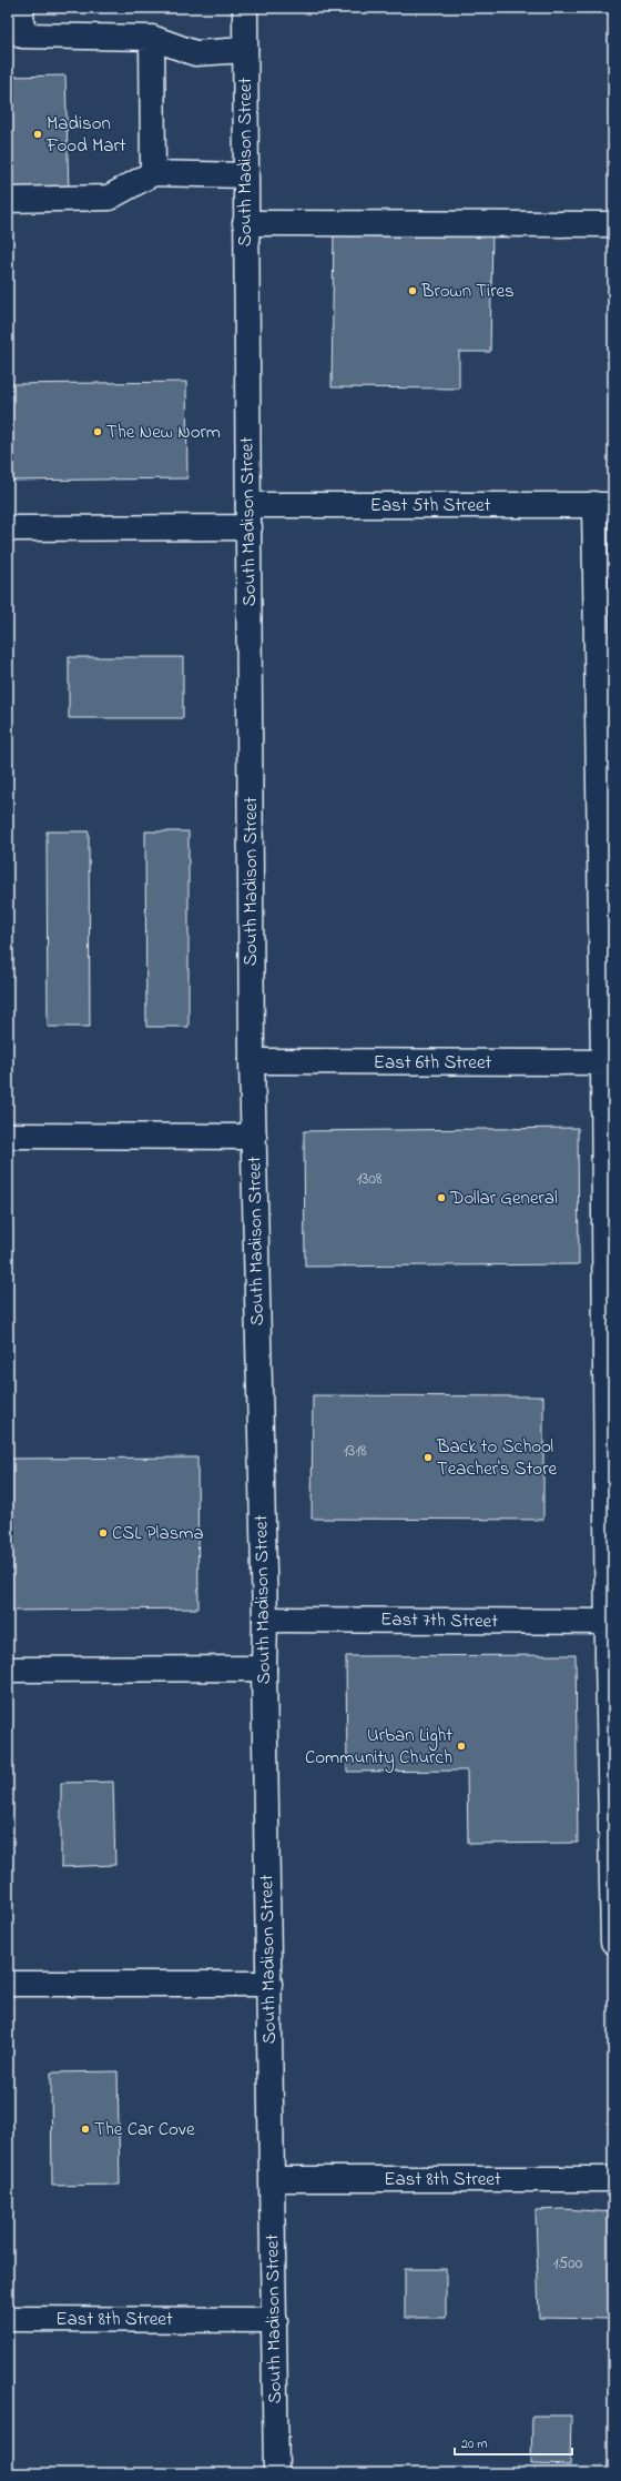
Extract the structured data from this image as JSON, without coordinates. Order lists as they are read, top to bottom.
{
  "streets": {
    "main road": [
      "South Madison Street",
      "East 5th Street",
      "East 6th Street",
      "East 7th Street",
      "East 8th Street"
    ]
  },
  "crossings": [
    ["South Madison Street", "East 5th Street"],
    ["South Madison Street", "East 6th Street"],
    ["South Madison Street", "East 7th Street"],
    ["South Madison Street", "East 8th Street"]
  ],
  "places": [
    "Madison Food Mart",
    "Brown Tires",
    "The New Norm",
    "Dollar General",
    "Back to School Teacher's Store",
    "CSL Plasma",
    "Urban Light Community Church",
    "The Car Cove"
  ],
  "house_numbers": ["1308", "1318", "1500"],
  "scale_bar": "20 m"
}
